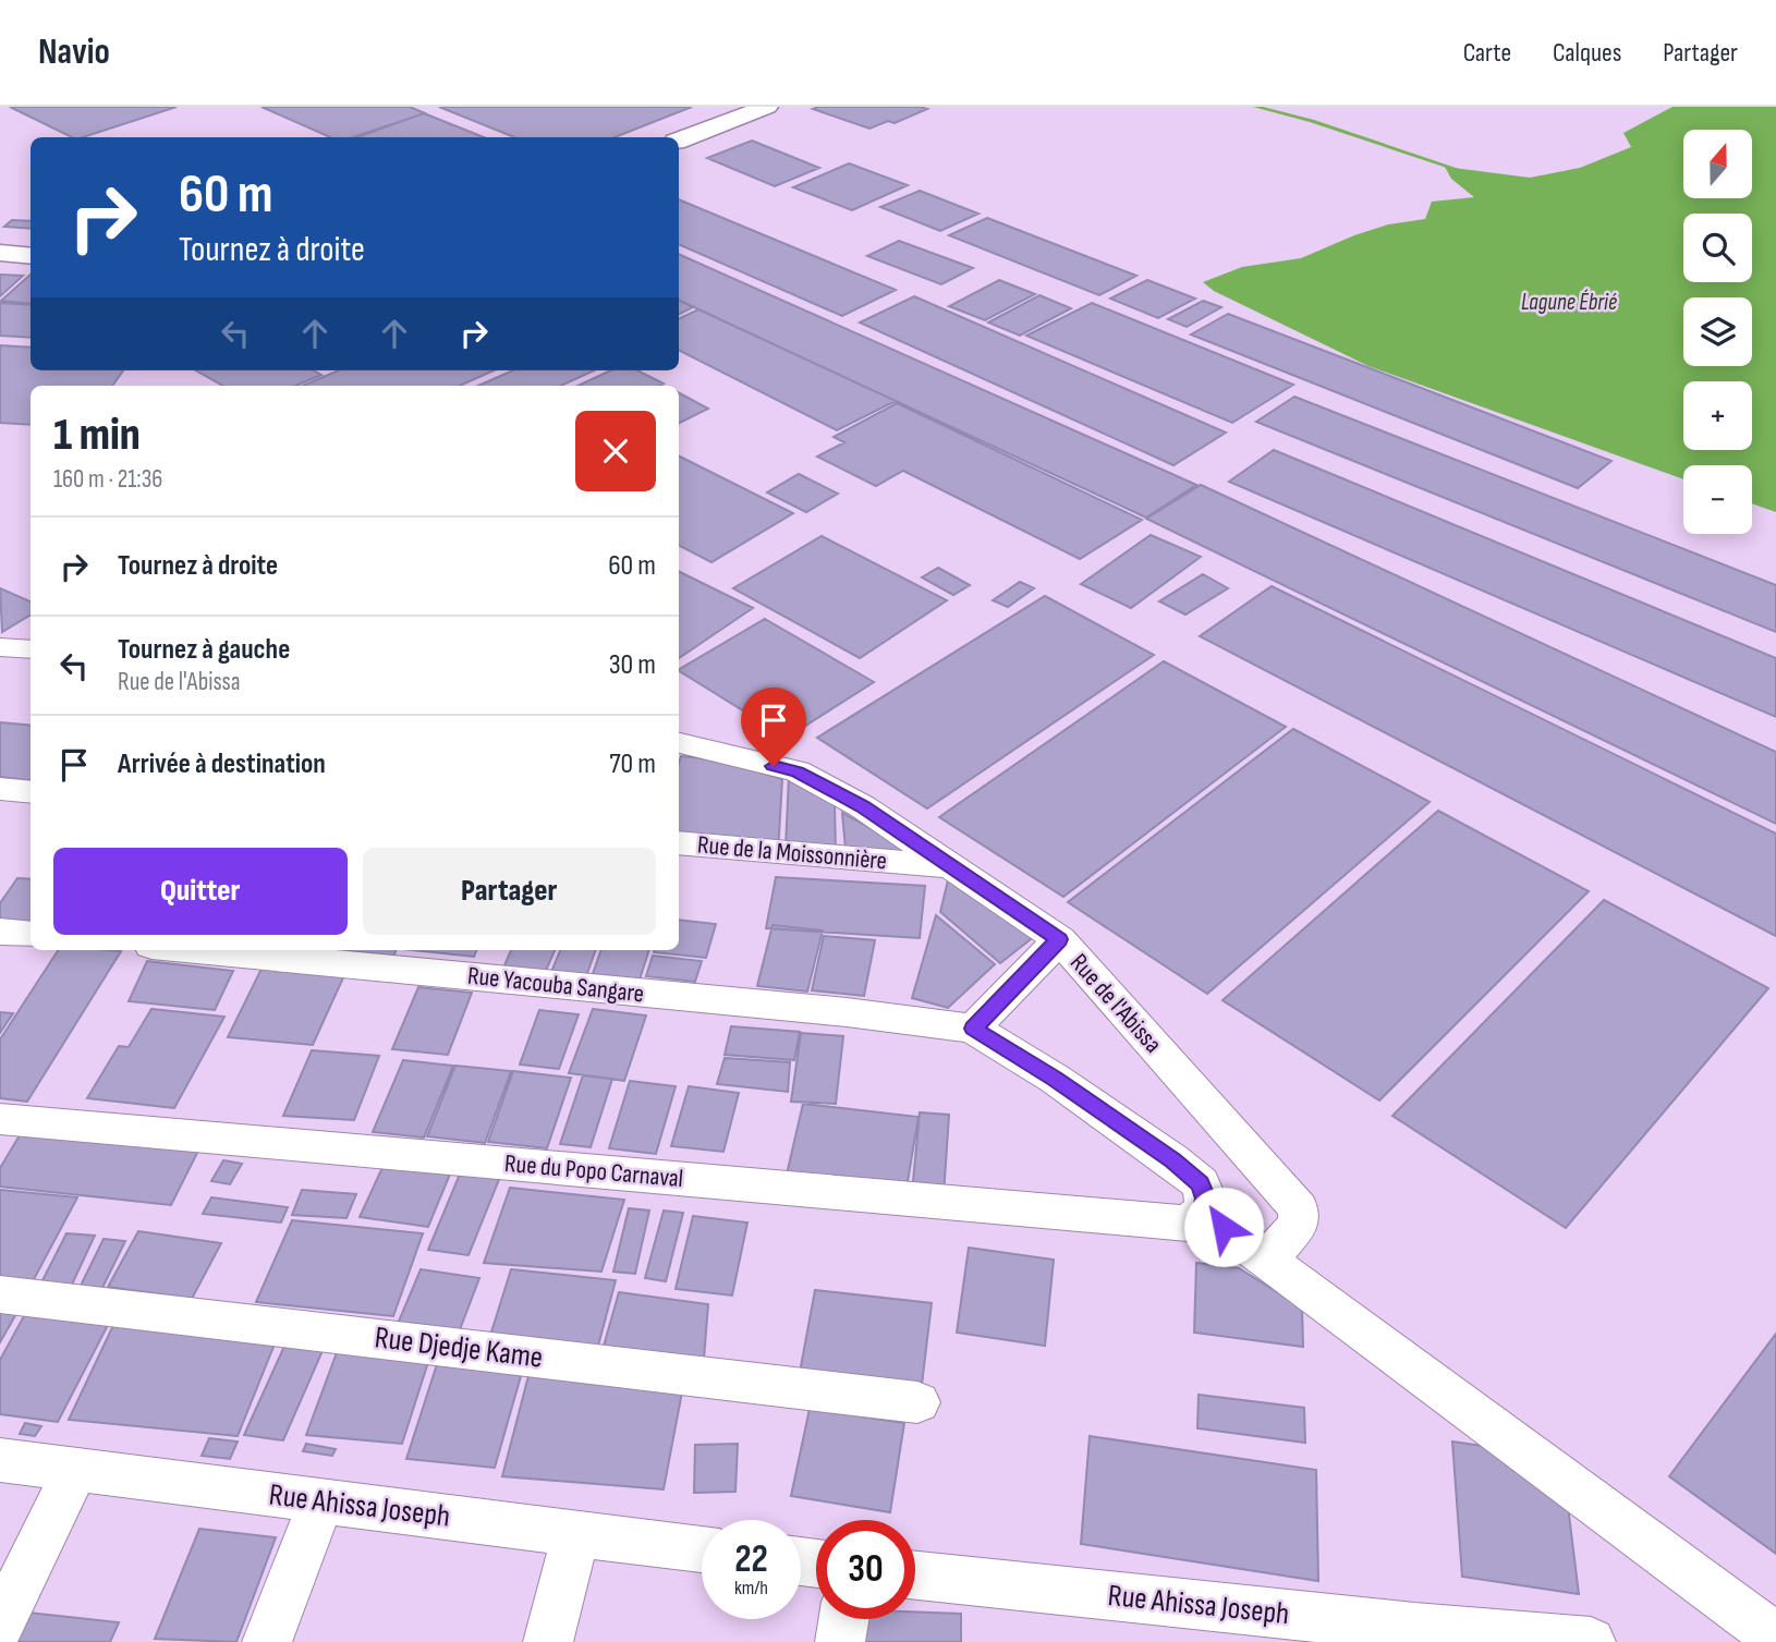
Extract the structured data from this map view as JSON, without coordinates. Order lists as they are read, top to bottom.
{
  "streets": {
    "street": [
      "Rue de la Moissonnière",
      "Rue Yacouba Sangare",
      "Rue de l'Abissa",
      "Rue du Popo Carnaval",
      "Rue Djedje Kame",
      "Rue Ahissa Joseph"
    ]
  },
  "crossings": [
    ["Rue de la Moissonnière", "Rue de l'Abissa"]
  ],
  "water": ["Lagune Ébrié"],
  "north": "top",
  "page": {
    "header": "Navio",
    "nav": ["Carte", "Calques", "Partager"],
    "map_buttons": ["+", "−"],
    "turn": ["60 m", "Tournez à droite"],
    "heading": ["1 min", "160 m · 21:36"],
    "list": [
      {
        "name": "Tournez à droite",
        "value": "60 m"
      },
      {
        "name": "Tournez à gauche",
        "note": "Rue de l'Abissa",
        "value": "30 m"
      },
      {
        "name": "Arrivée à destination",
        "value": "70 m"
      }
    ],
    "buttons": ["Quitter", "Partager"],
    "speed": "22 km/h",
    "limit": "30"
  }
}
